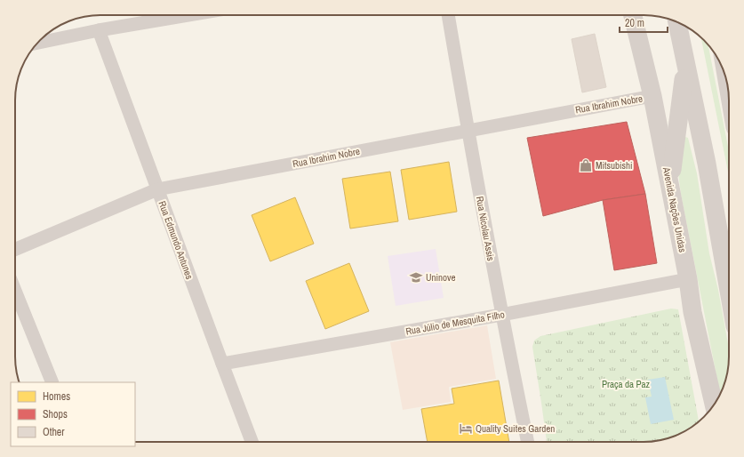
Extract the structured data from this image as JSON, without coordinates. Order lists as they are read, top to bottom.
{
  "streets": {
    "main road": ["Avenida Nações Unidas"],
    "street": [
      "Rua Ibrahim Nobre",
      "Rua Nicolau Assis",
      "Rua Edmundo Antunes",
      "Rua Júlio de Mesquita Filho"
    ]
  },
  "crossings": [
    ["Rua Ibrahim Nobre", "Avenida Nações Unidas"],
    ["Rua Ibrahim Nobre", "Rua Nicolau Assis"],
    ["Rua Ibrahim Nobre", "Rua Edmundo Antunes"],
    ["Avenida Nações Unidas", "Rua Júlio de Mesquita Filho"],
    ["Rua Nicolau Assis", "Rua Júlio de Mesquita Filho"],
    ["Rua Edmundo Antunes", "Rua Júlio de Mesquita Filho"]
  ],
  "parks": ["Praça da Paz"],
  "places": {
    "shop": ["Mitsubishi"],
    "school or university": ["Uninove"],
    "hotel": ["Quality Suites Garden"]
  },
  "legend": ["Homes", "Shops", "Other"],
  "scale_bar": "20 m"
}
